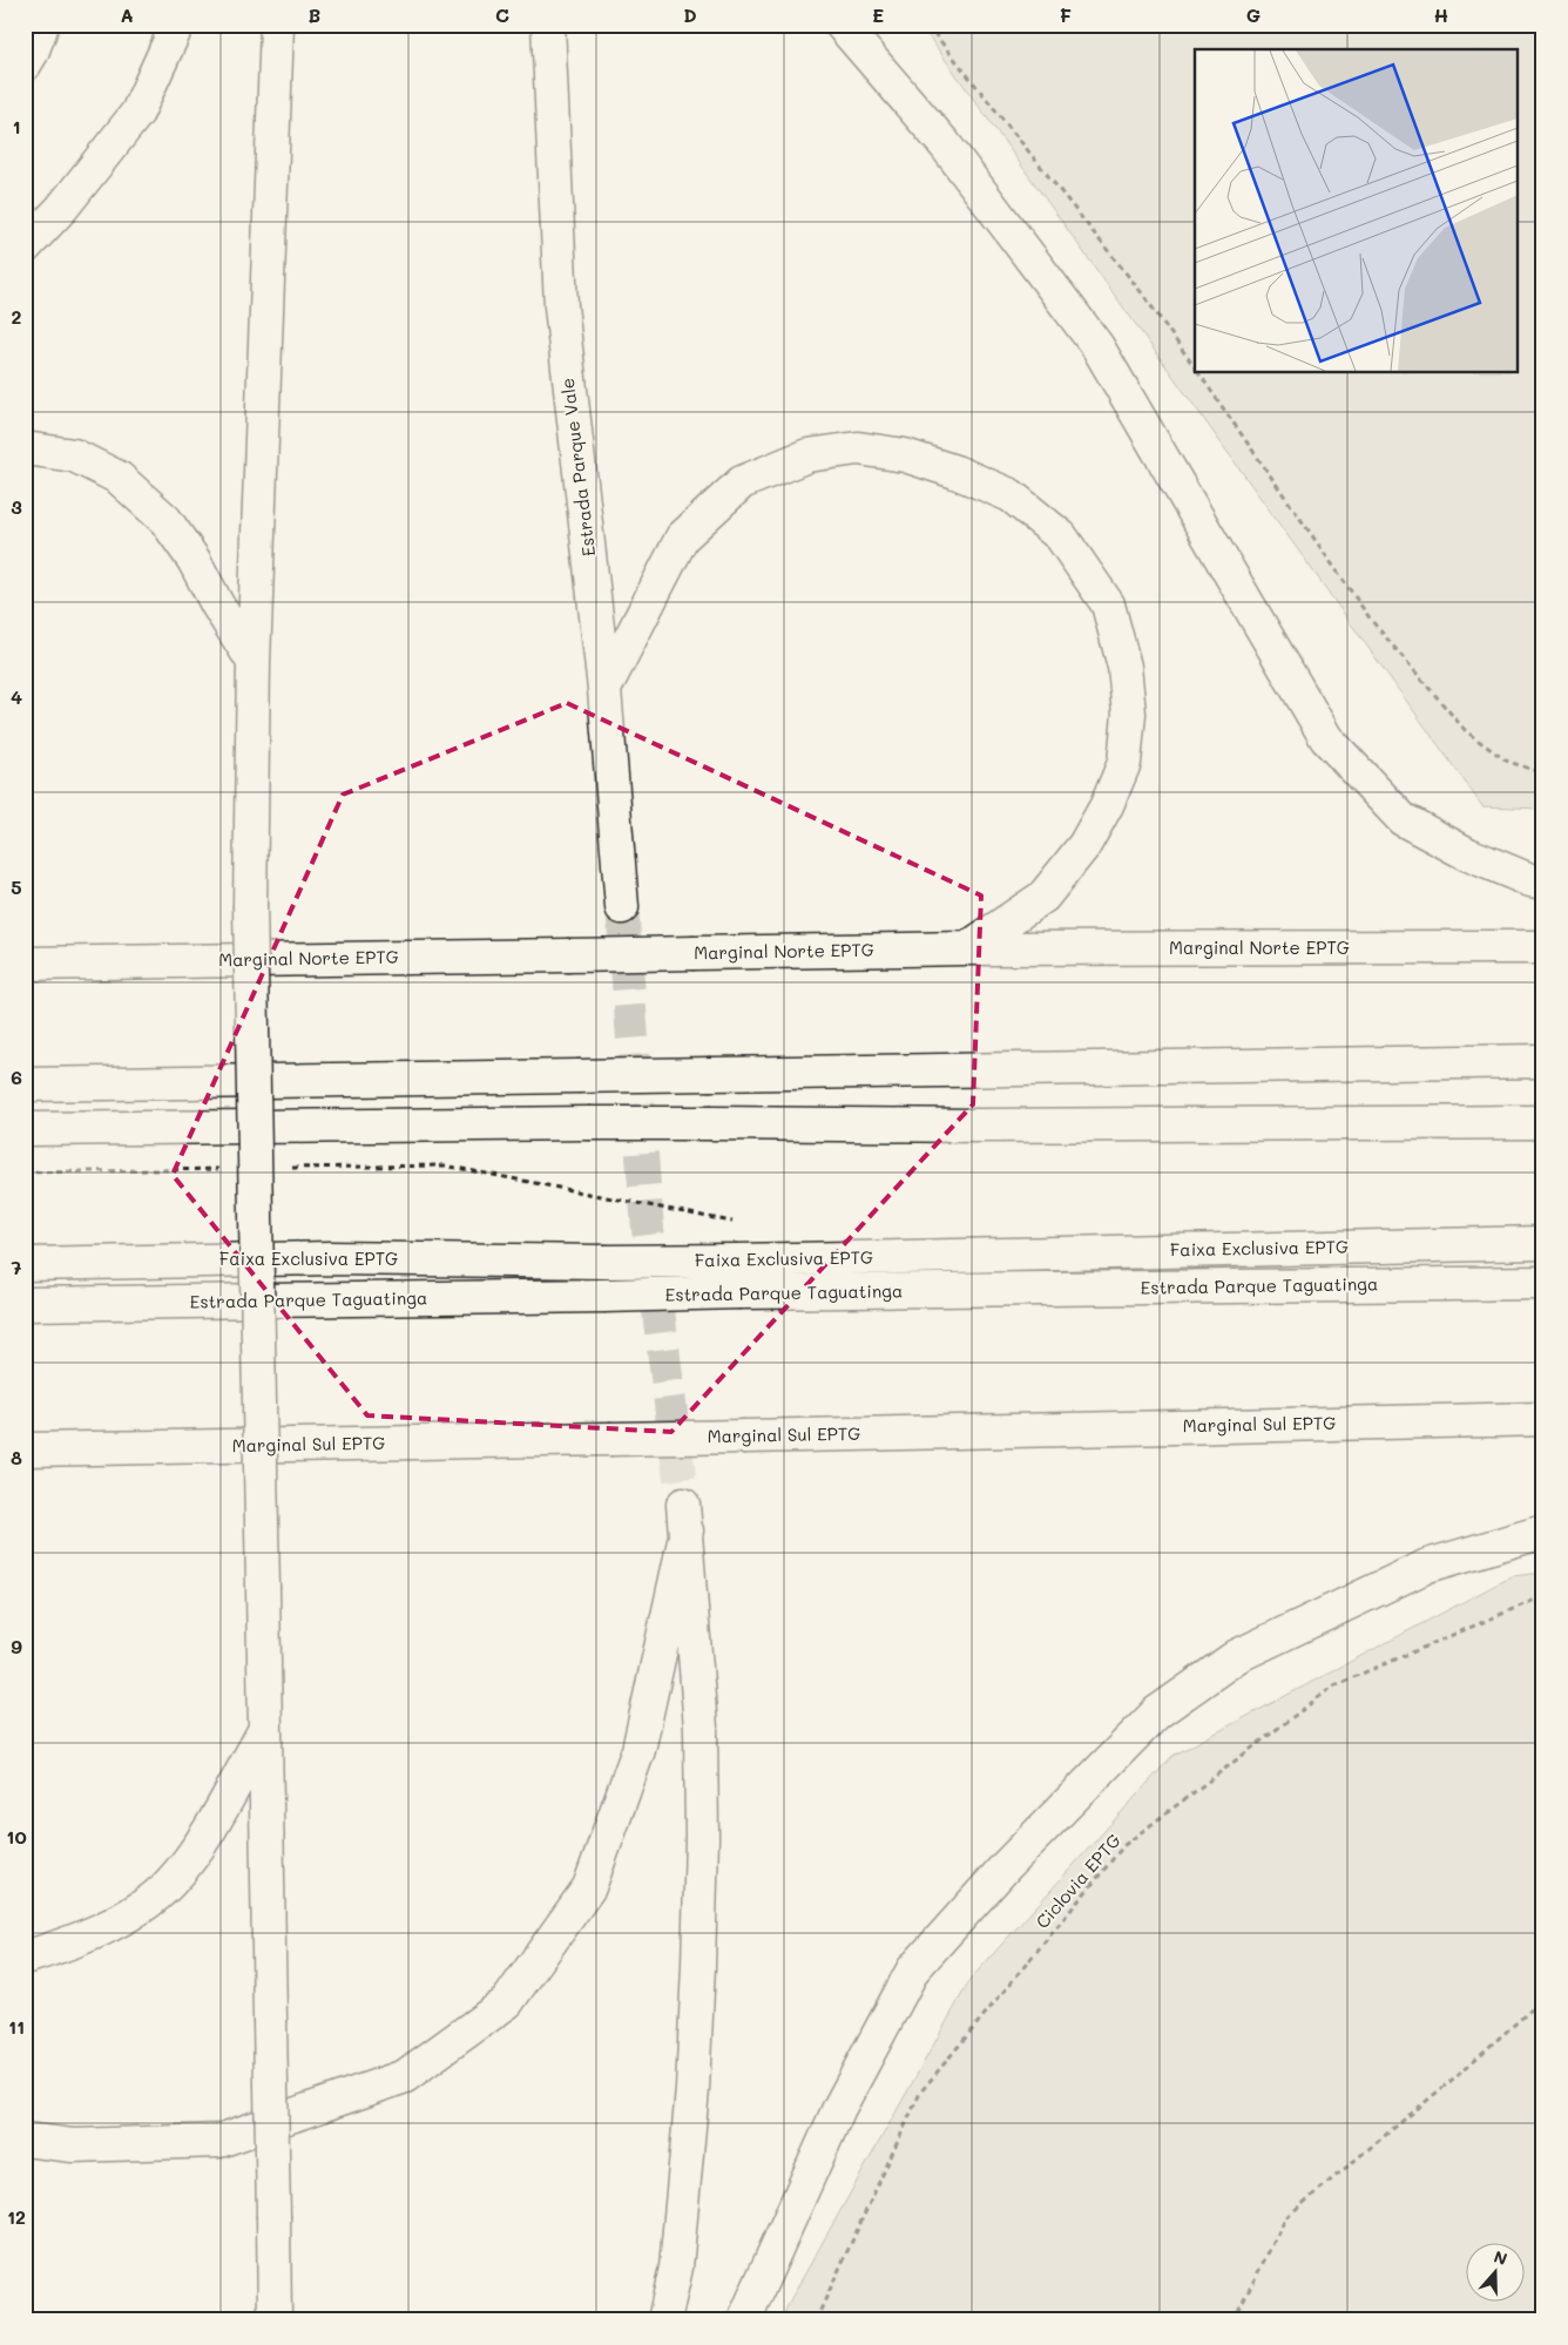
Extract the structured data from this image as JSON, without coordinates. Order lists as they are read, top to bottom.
{
  "streets": {
    "main road": [
      "Estrada Parque Vale",
      "Marginal Norte EPTG",
      "Faixa Exclusiva EPTG",
      "Estrada Parque Taguatinga",
      "Marginal Sul EPTG"
    ],
    "path": ["Ciclovia EPTG"]
  },
  "north": "top",
  "grid": {
    "columns": [
      "A",
      "B",
      "C",
      "D",
      "E",
      "F",
      "G",
      "H"
    ],
    "rows": [
      "1",
      "2",
      "3",
      "4",
      "5",
      "6",
      "7",
      "8",
      "9",
      "10",
      "11",
      "12"
    ]
  }
}
